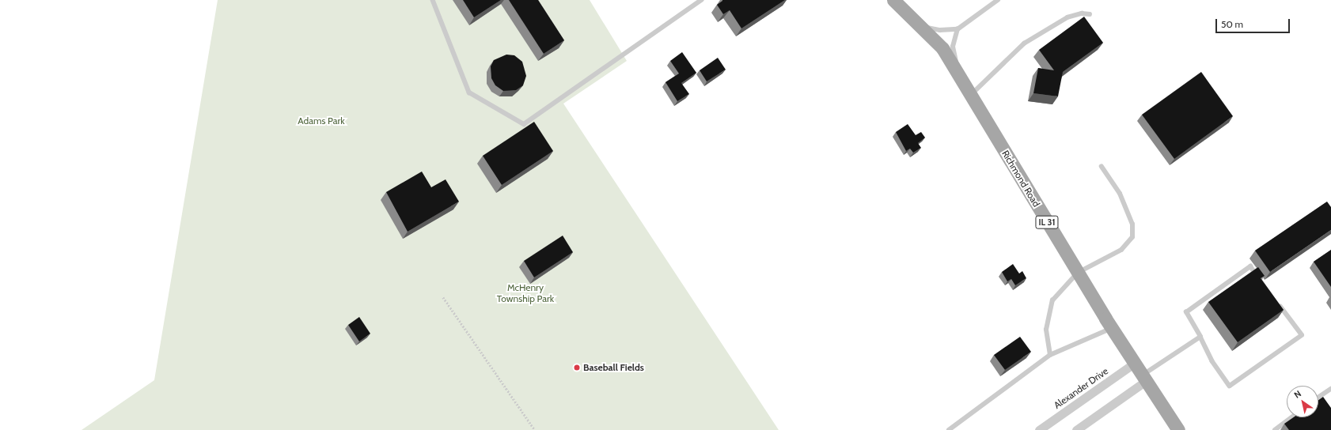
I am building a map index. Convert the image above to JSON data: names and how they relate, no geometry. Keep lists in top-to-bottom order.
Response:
{
  "streets": {
    "main road": ["Richmond Road", "IL 31"],
    "street": ["Alexander Drive"]
  },
  "crossings": [
    ["Richmond Road", "Alexander Drive"]
  ],
  "parks": ["Adams Park", "McHenry Township Park"],
  "places": ["Baseball Fields"],
  "scale_bar": "50 m",
  "north": "top left"
}
